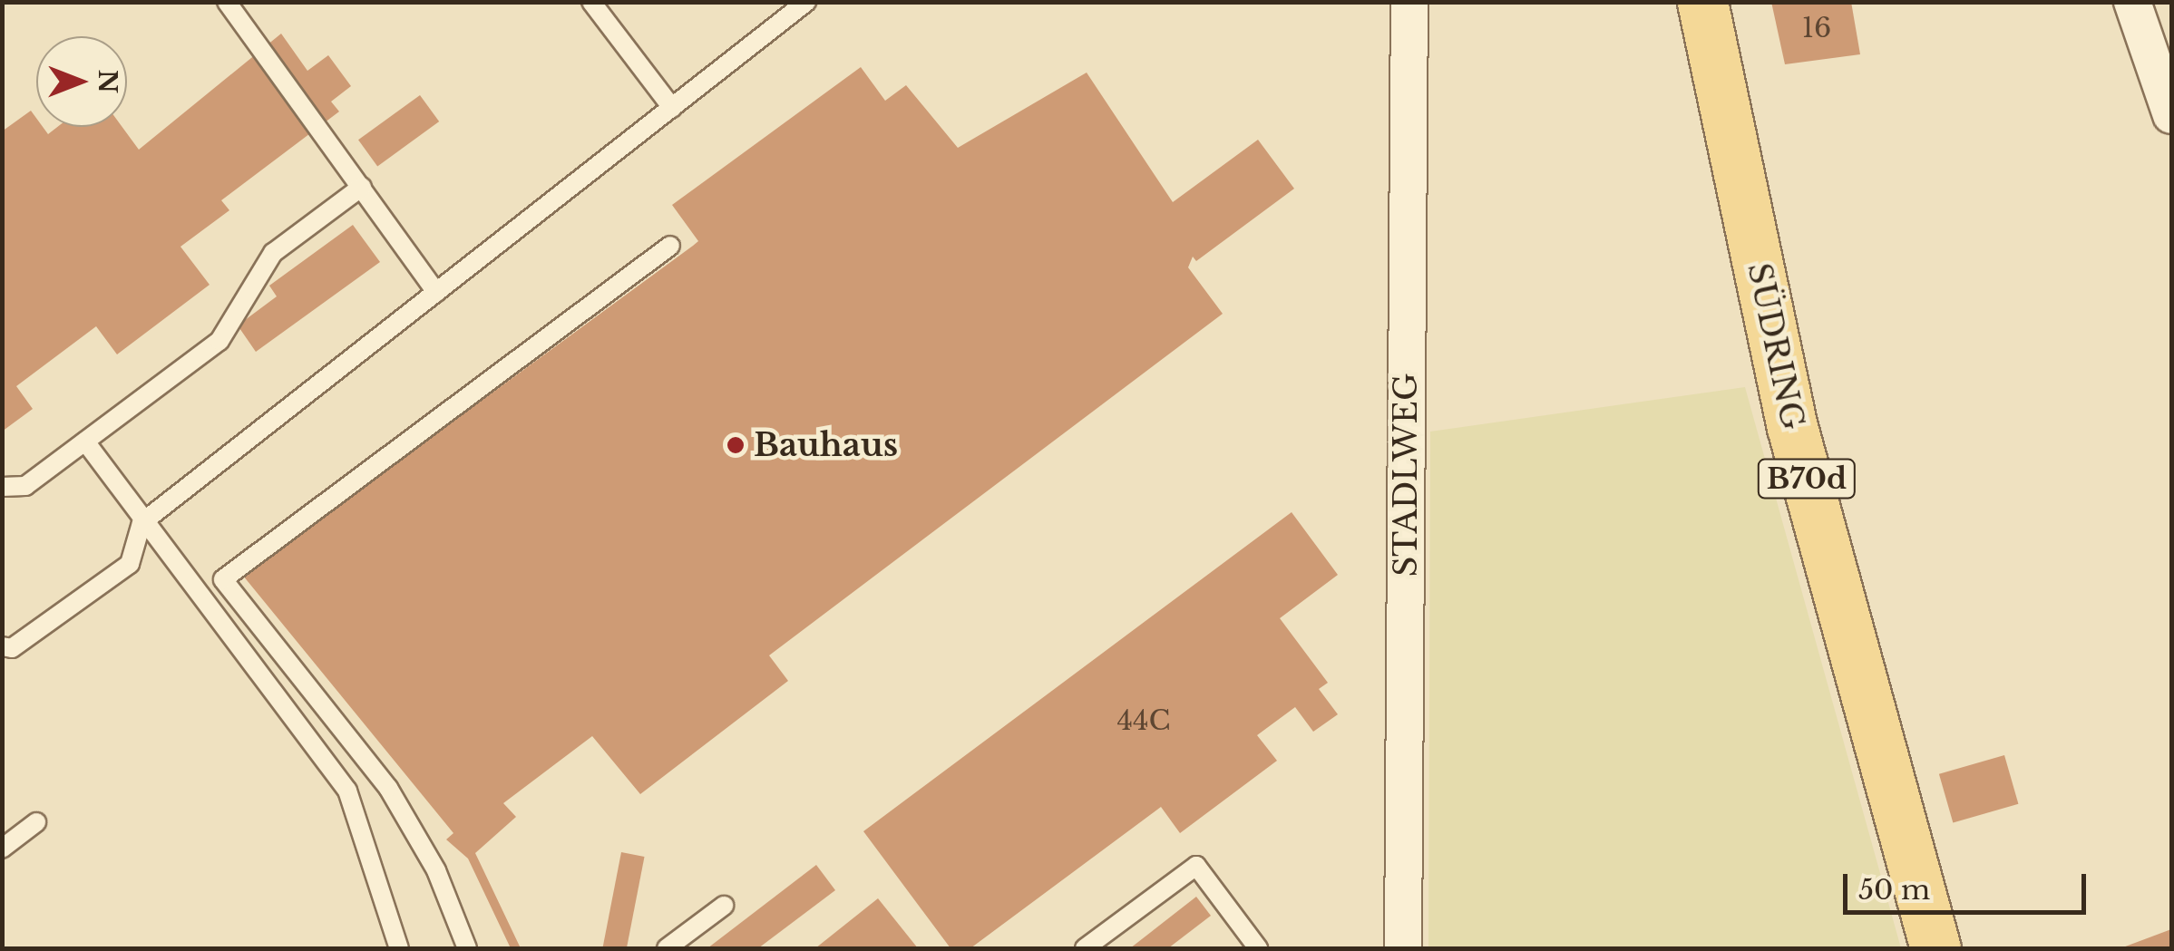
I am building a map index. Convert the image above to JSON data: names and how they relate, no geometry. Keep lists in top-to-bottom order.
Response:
{
  "streets": {
    "main road": ["SÜDRING", "B70d"],
    "street": ["STADLWEG"]
  },
  "places": ["Bauhaus"],
  "house_numbers": ["16", "44C"],
  "scale_bar": "50 m",
  "north": "right"
}
